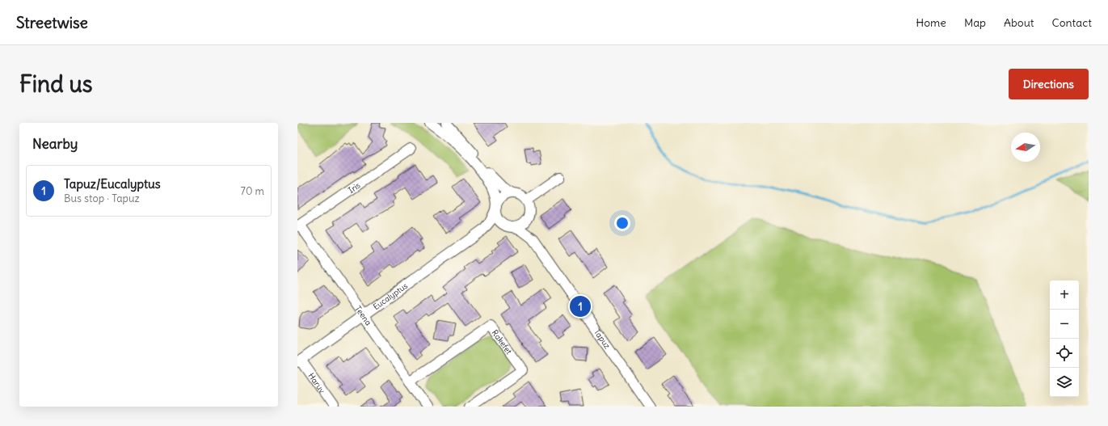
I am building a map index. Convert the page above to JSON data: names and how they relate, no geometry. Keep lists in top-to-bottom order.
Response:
{
  "streets": {
    "street": [
      "Iris",
      "Eucalyptus",
      "Teena",
      "Tapuz",
      "Rakefet",
      "Haruv"
    ]
  },
  "crossings": [
    ["Iris", "Teena"],
    ["Eucalyptus", "Teena"],
    ["Eucalyptus", "Tapuz"],
    ["Eucalyptus", "Haruv"],
    ["Teena", "Rakefet"]
  ],
  "north": "left",
  "page": {
    "header": "Streetwise",
    "nav": [
      "Home",
      "Map",
      "About",
      "Contact"
    ],
    "buttons": "Directions",
    "title": "Find us",
    "heading": "Nearby",
    "list": [
      {
        "mark": "1",
        "name": "Tapuz/Eucalyptus",
        "note": "Bus stop · Tapuz",
        "value": "70 m"
      }
    ],
    "map_buttons": ["+", "−"],
    "pins": "1"
  }
}
